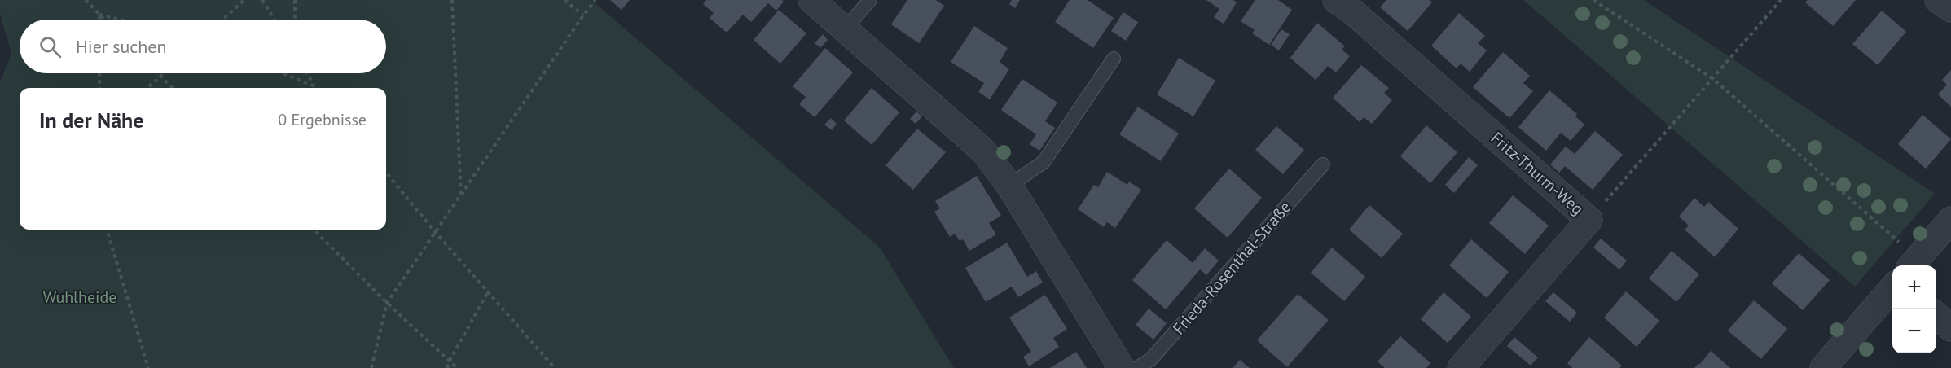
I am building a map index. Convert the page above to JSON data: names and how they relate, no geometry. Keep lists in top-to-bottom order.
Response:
{
  "streets": {
    "street": ["Fritz-Thurm-Weg"],
    "lane": ["Frieda-Rosenthal-Straße"]
  },
  "parks": ["Wuhlheide"],
  "page": {
    "search": "Hier suchen",
    "heading": ["In der Nähe", "0 Ergebnisse"],
    "map_buttons": ["+", "−"]
  }
}
